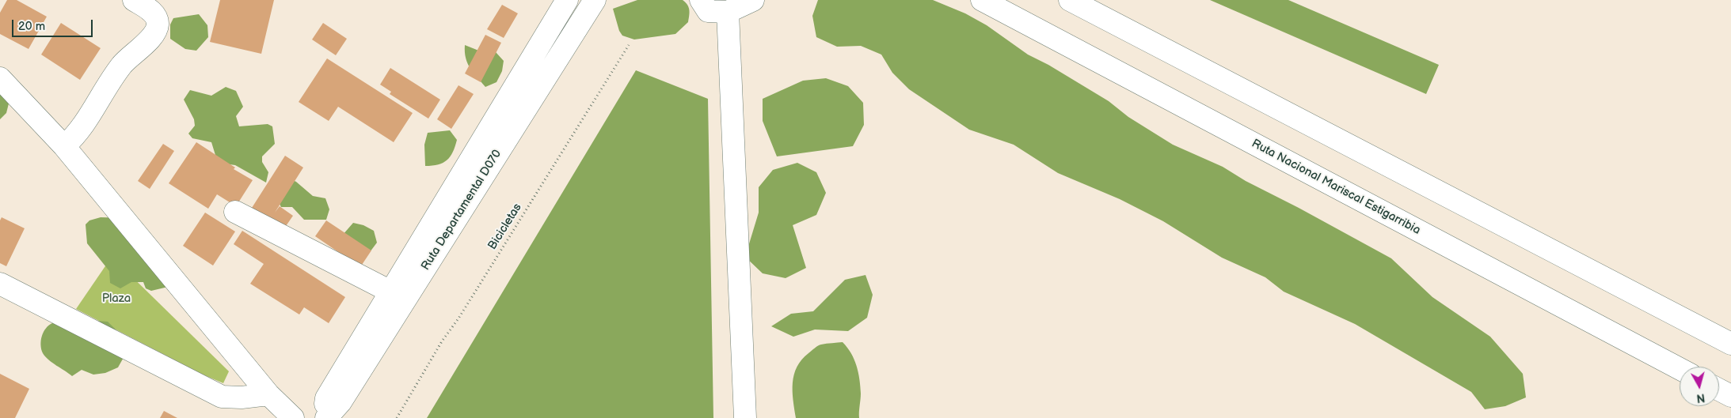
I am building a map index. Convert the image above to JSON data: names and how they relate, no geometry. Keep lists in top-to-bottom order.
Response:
{
  "streets": {
    "main road": ["Ruta Nacional Mariscal Estigarribia", "Ruta Departamental D070"],
    "path": ["Bicicletas"]
  },
  "parks": ["Plaza"],
  "scale_bar": "20 m",
  "north": "bottom"
}
